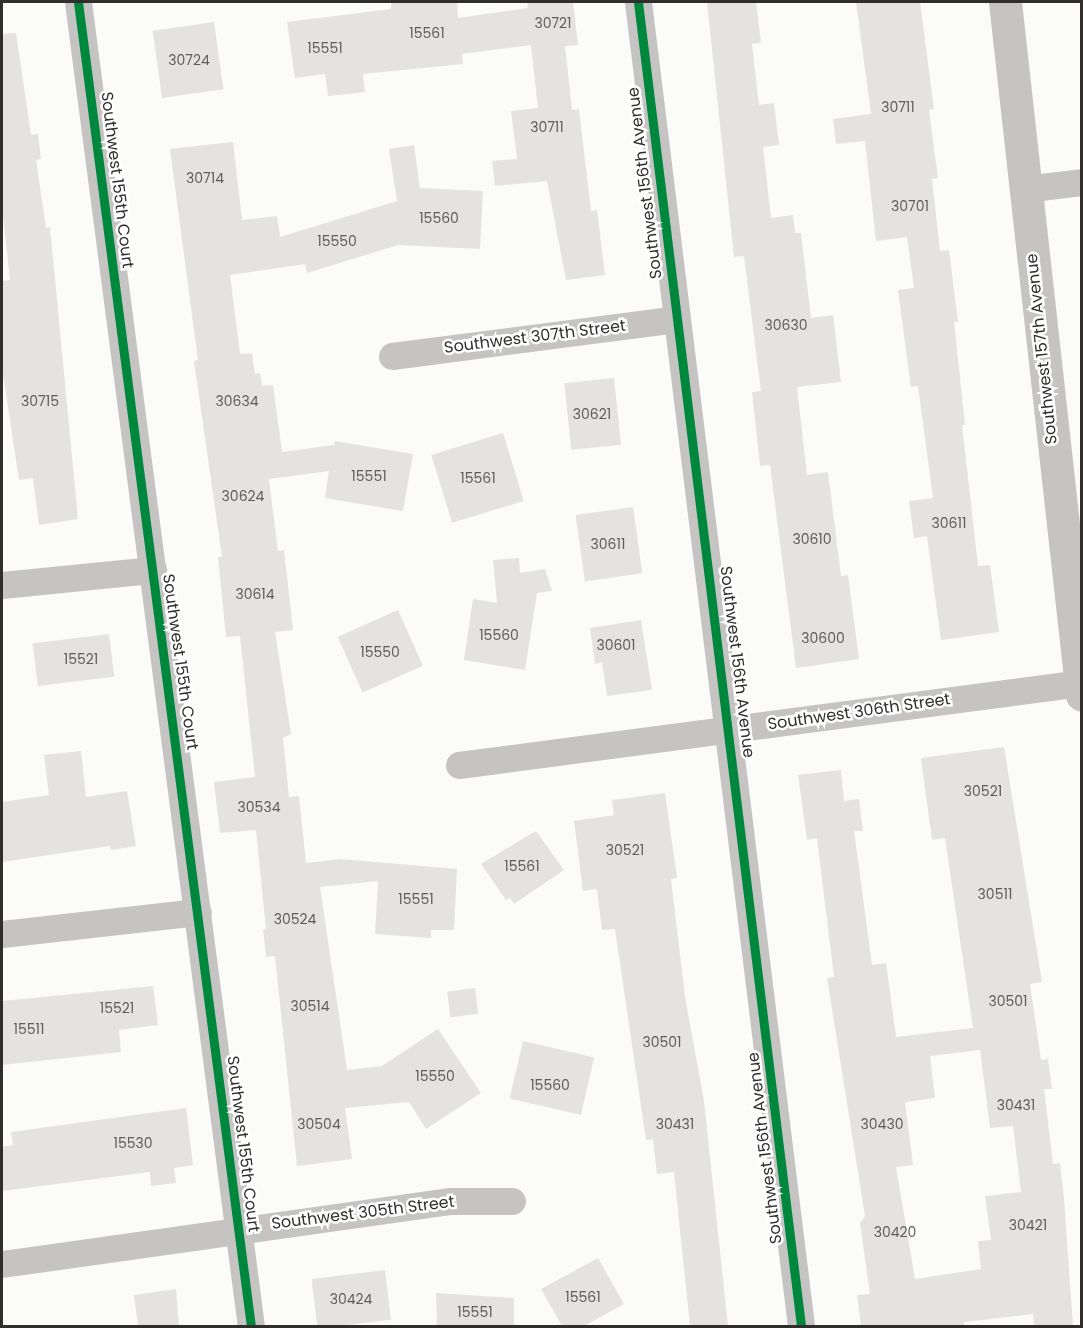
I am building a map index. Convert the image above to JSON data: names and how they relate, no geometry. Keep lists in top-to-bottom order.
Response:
{
  "streets": {
    "street": [
      "Southwest 155th Court",
      "Southwest 156th Avenue",
      "Southwest 307th Street",
      "Southwest 157th Avenue",
      "Southwest 306th Street",
      "Southwest 305th Street"
    ]
  },
  "crossings": [
    ["Southwest 155th Court", "Southwest 305th Street"],
    ["Southwest 156th Avenue", "Southwest 307th Street"],
    ["Southwest 156th Avenue", "Southwest 306th Street"],
    ["Southwest 157th Avenue", "Southwest 306th Street"]
  ],
  "house_numbers": [
    "30721",
    "15561",
    "15551",
    "30724",
    "30711",
    "30711",
    "30714",
    "30701",
    "15560",
    "15550",
    "30630",
    "30715",
    "30634",
    "30621",
    "15551",
    "15561",
    "30624",
    "30611",
    "30610",
    "30611",
    "30614",
    "15560",
    "30600",
    "30601",
    "15550",
    "15521",
    "30521",
    "30534",
    "30521",
    "15561",
    "30511",
    "15551",
    "30524",
    "30501",
    "30514",
    "15521",
    "15511",
    "30501",
    "15550",
    "15560",
    "30431",
    "30504",
    "30431",
    "30430",
    "15530",
    "30421",
    "30420",
    "15561",
    "30424",
    "15551"
  ]
}
